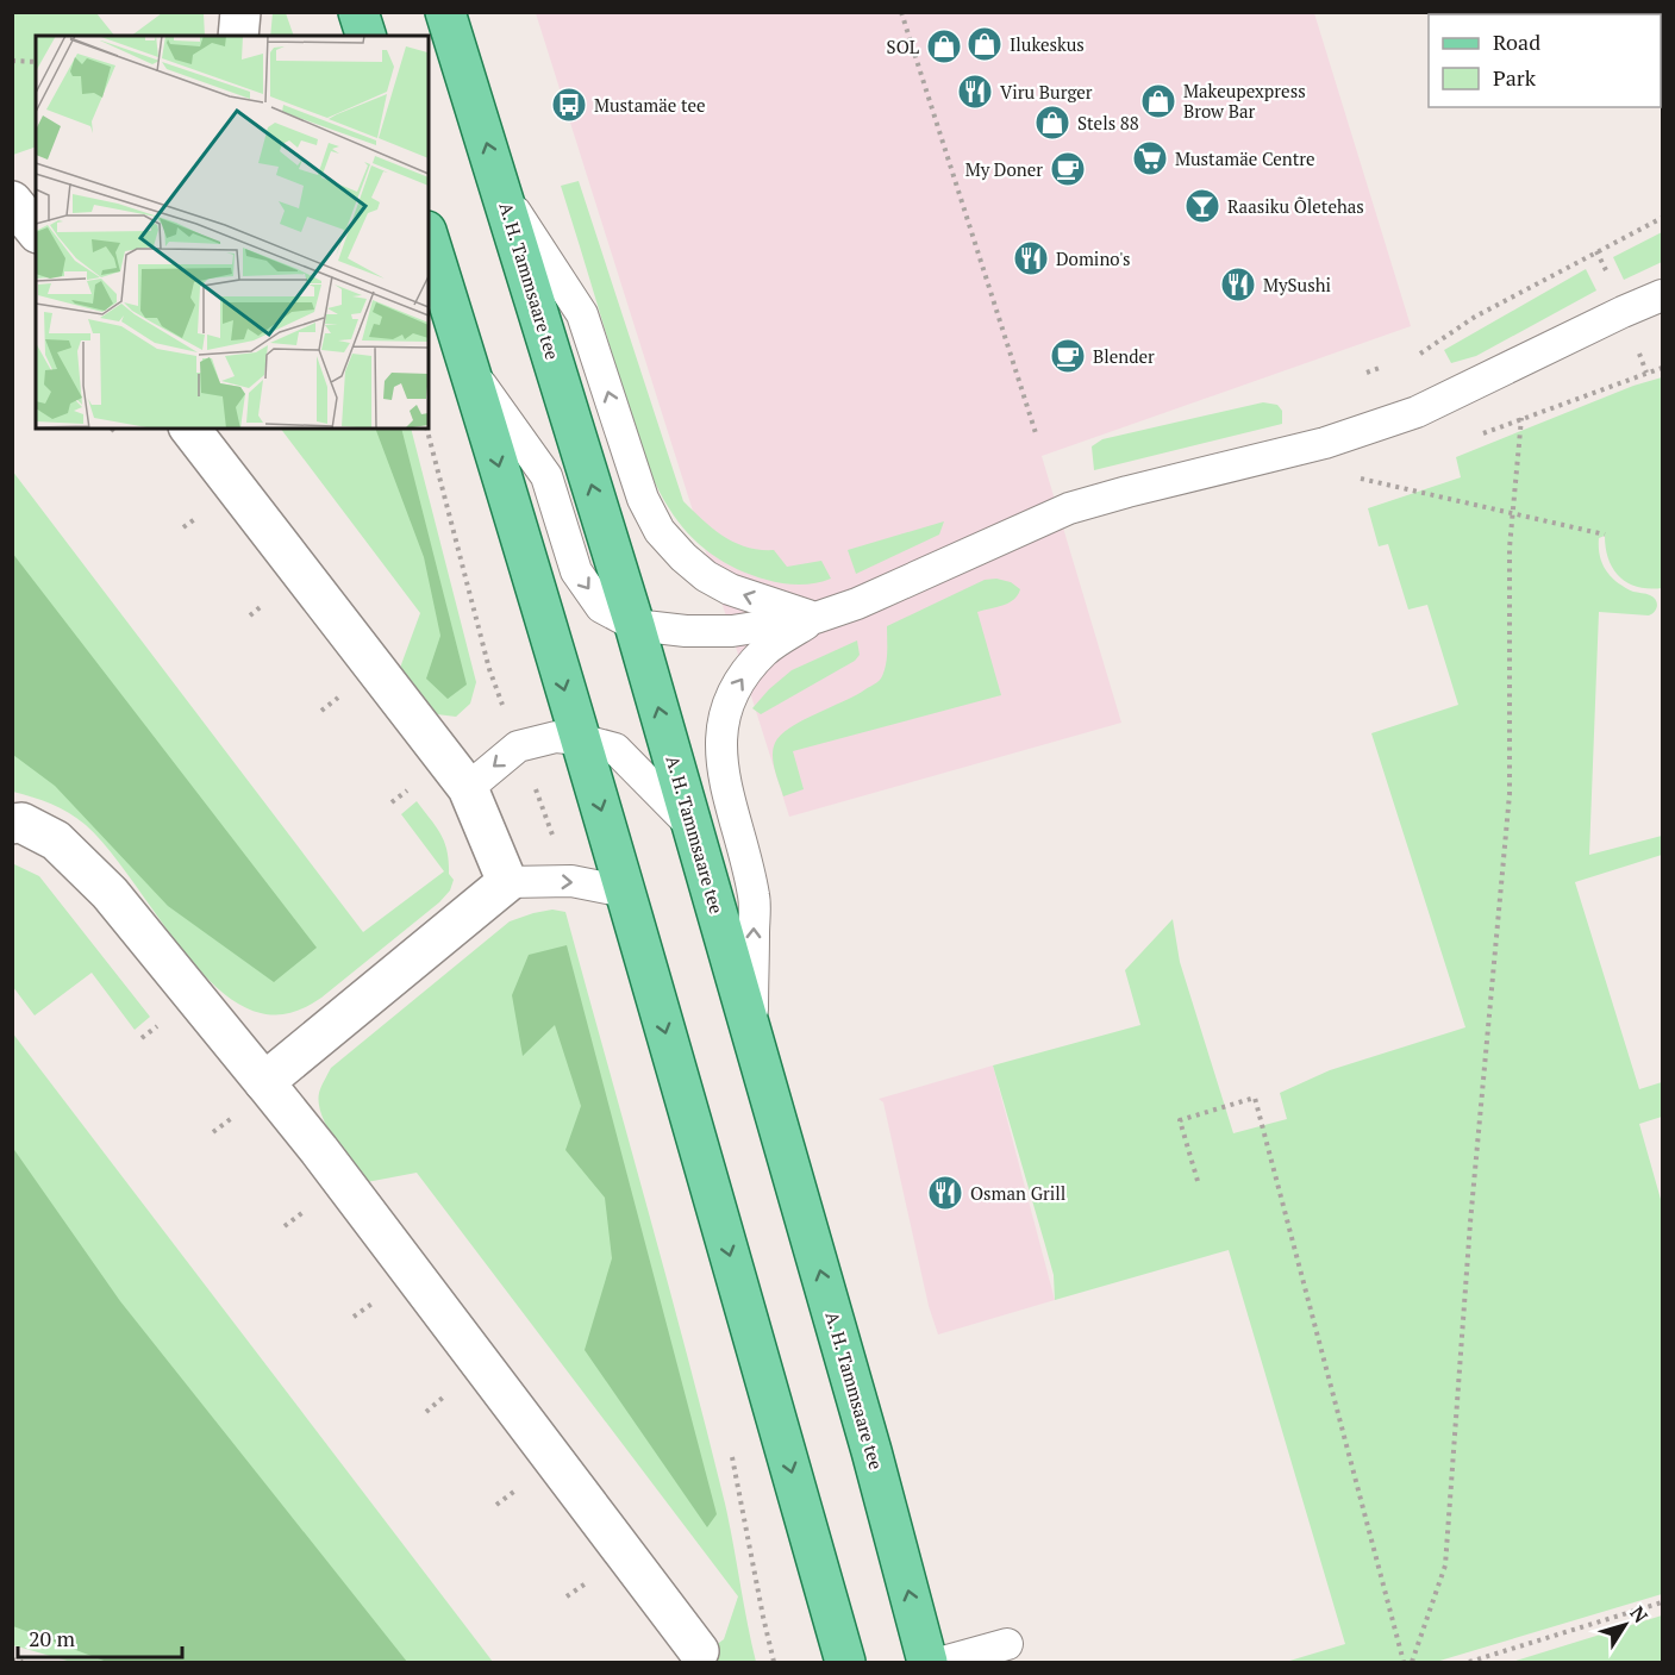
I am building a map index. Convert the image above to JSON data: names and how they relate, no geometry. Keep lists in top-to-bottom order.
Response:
{
  "streets": {
    "main road": ["A. H. Tammsaare tee"]
  },
  "places": {
    "shop": [
      "Ilukeskus",
      "SOL",
      "Makeupexpress Brow Bar",
      "Stels 88"
    ],
    "restaurant": [
      "Viru Burger",
      "Domino's",
      "MySushi",
      "Osman Grill"
    ],
    "bus stop": ["Mustamäe tee"],
    "supermarket": ["Mustamäe Centre"],
    "cafe": ["My Doner", "Blender"],
    "bar": ["Raasiku Õletehas"]
  },
  "legend": ["Road", "Park"],
  "scale_bar": "20 m",
  "north": "top right"
}
